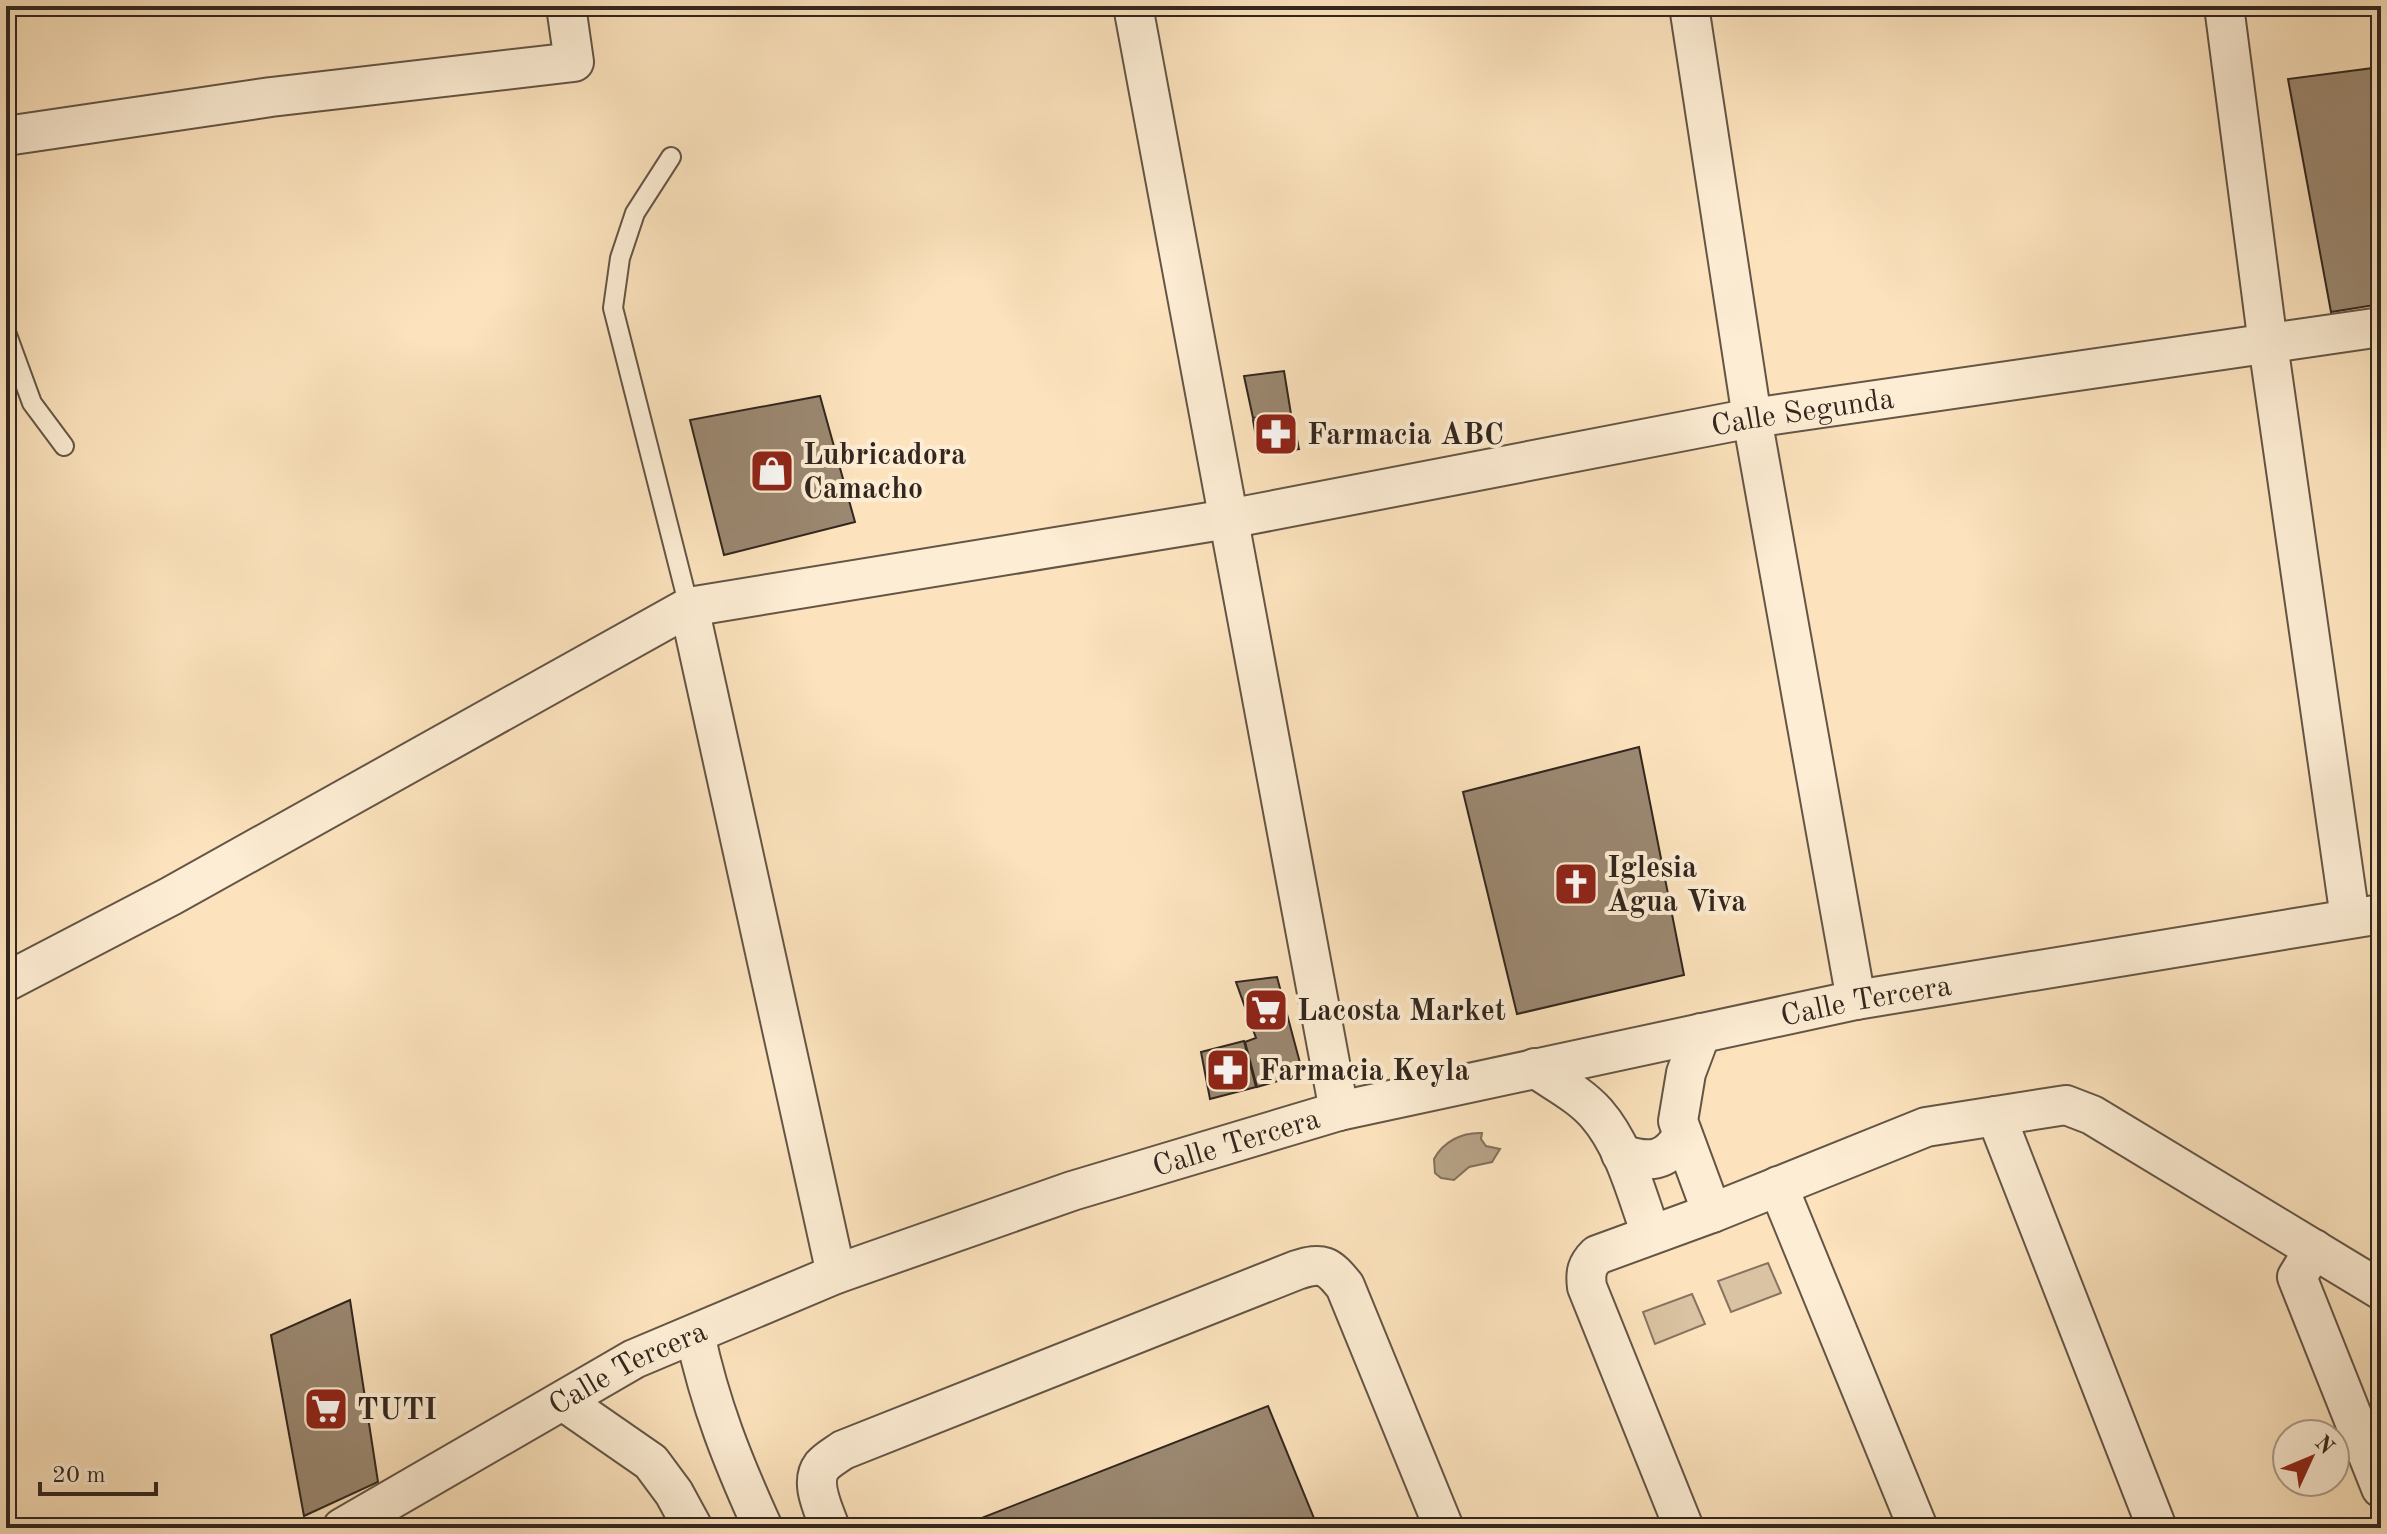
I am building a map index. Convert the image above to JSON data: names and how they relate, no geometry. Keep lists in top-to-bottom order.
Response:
{
  "streets": {
    "street": ["Calle Segunda", "Calle Tercera"]
  },
  "places": {
    "pharmacy": ["Farmacia ABC", "Farmacia Keyla"],
    "shop": ["Lubricadora Camacho"],
    "church": ["Iglesia Agua Viva"],
    "supermarket": ["Lacosta Market", "TUTI"]
  },
  "scale_bar": "20 m",
  "north": "top right"
}
